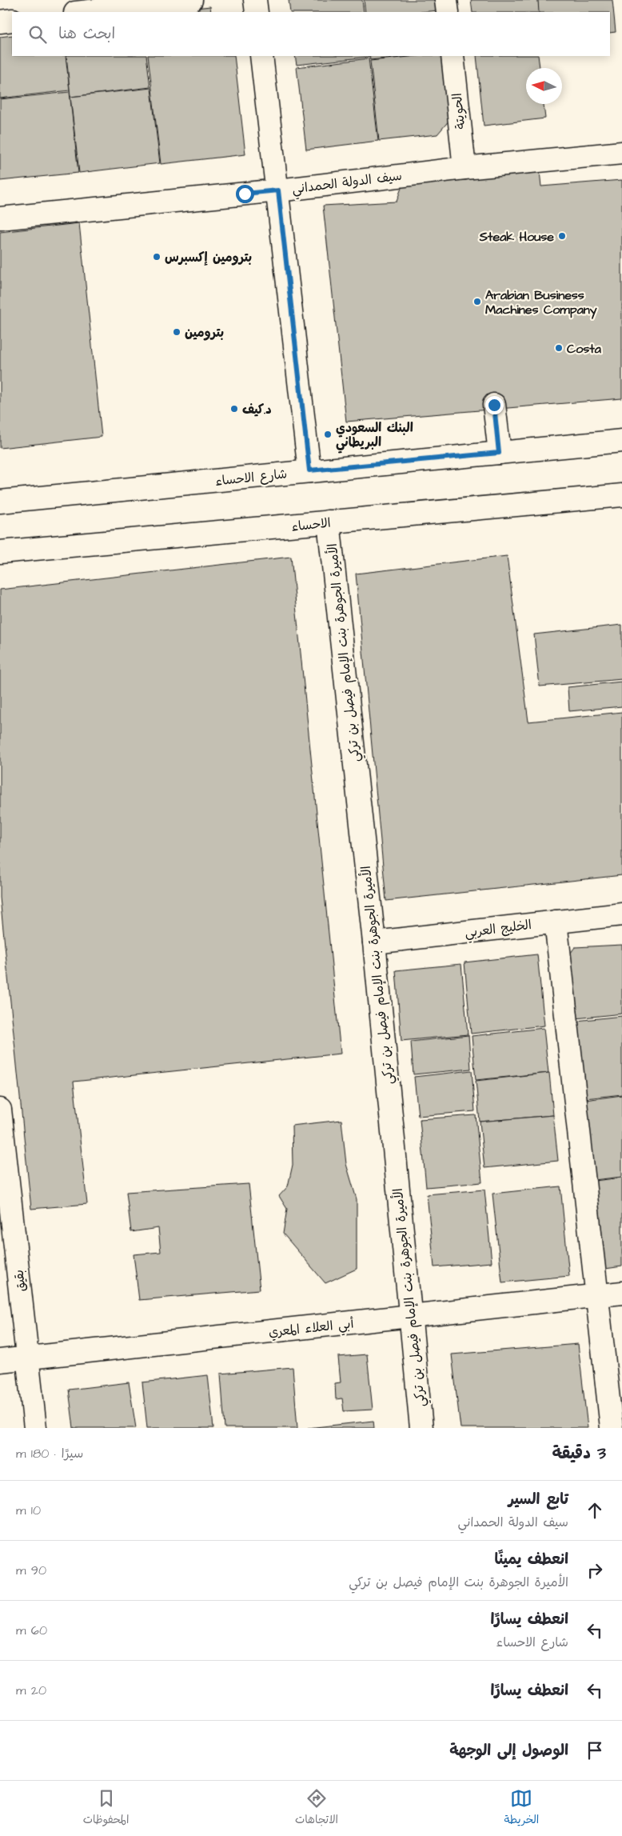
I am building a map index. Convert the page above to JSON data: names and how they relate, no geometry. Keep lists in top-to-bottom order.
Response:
{
  "streets": {
    "street": [
      "الحويتة",
      "سيف الدولة الحمداني",
      "شارع الاحساء",
      "الاحساء",
      "الأميرة الجوهرة بنت الإمام فيصل بن تركي",
      "الخليج العربي",
      "بقيق",
      "أبي العلاء المعري"
    ]
  },
  "crossings": [
    ["الحويتة", "سيف الدولة الحمداني"],
    ["الاحساء", "الأميرة الجوهرة بنت الإمام فيصل بن تركي"],
    ["الأميرة الجوهرة بنت الإمام فيصل بن تركي", "الخليج العربي"],
    ["الأميرة الجوهرة بنت الإمام فيصل بن تركي", "أبي العلاء المعري"],
    ["بقيق", "أبي العلاء المعري"]
  ],
  "places": [
    "Steak House",
    "بترومين إكسبرس",
    "Arabian Business Machines Company",
    "بترومين",
    "Costa",
    "د.كيف",
    "البنك السعودي البريطاني"
  ],
  "north": "left",
  "page": {
    "search": "ابحث هنا",
    "heading": ["3 دقيقة", "سيرًا · 180 m"],
    "list": [
      ["تابع السير", "سيف الدولة الحمداني", "10 m"],
      ["انعطف يمينًا", "الأميرة الجوهرة بنت الإمام فيصل بن تركي", "90 m"],
      ["انعطف يسارًا", "شارع الاحساء", "60 m"],
      ["انعطف يسارًا", "20 m"],
      "الوصول إلى الوجهة"
    ],
    "nav": ["الخريطة", "الاتجاهات", "المحفوظات"]
  }
}
